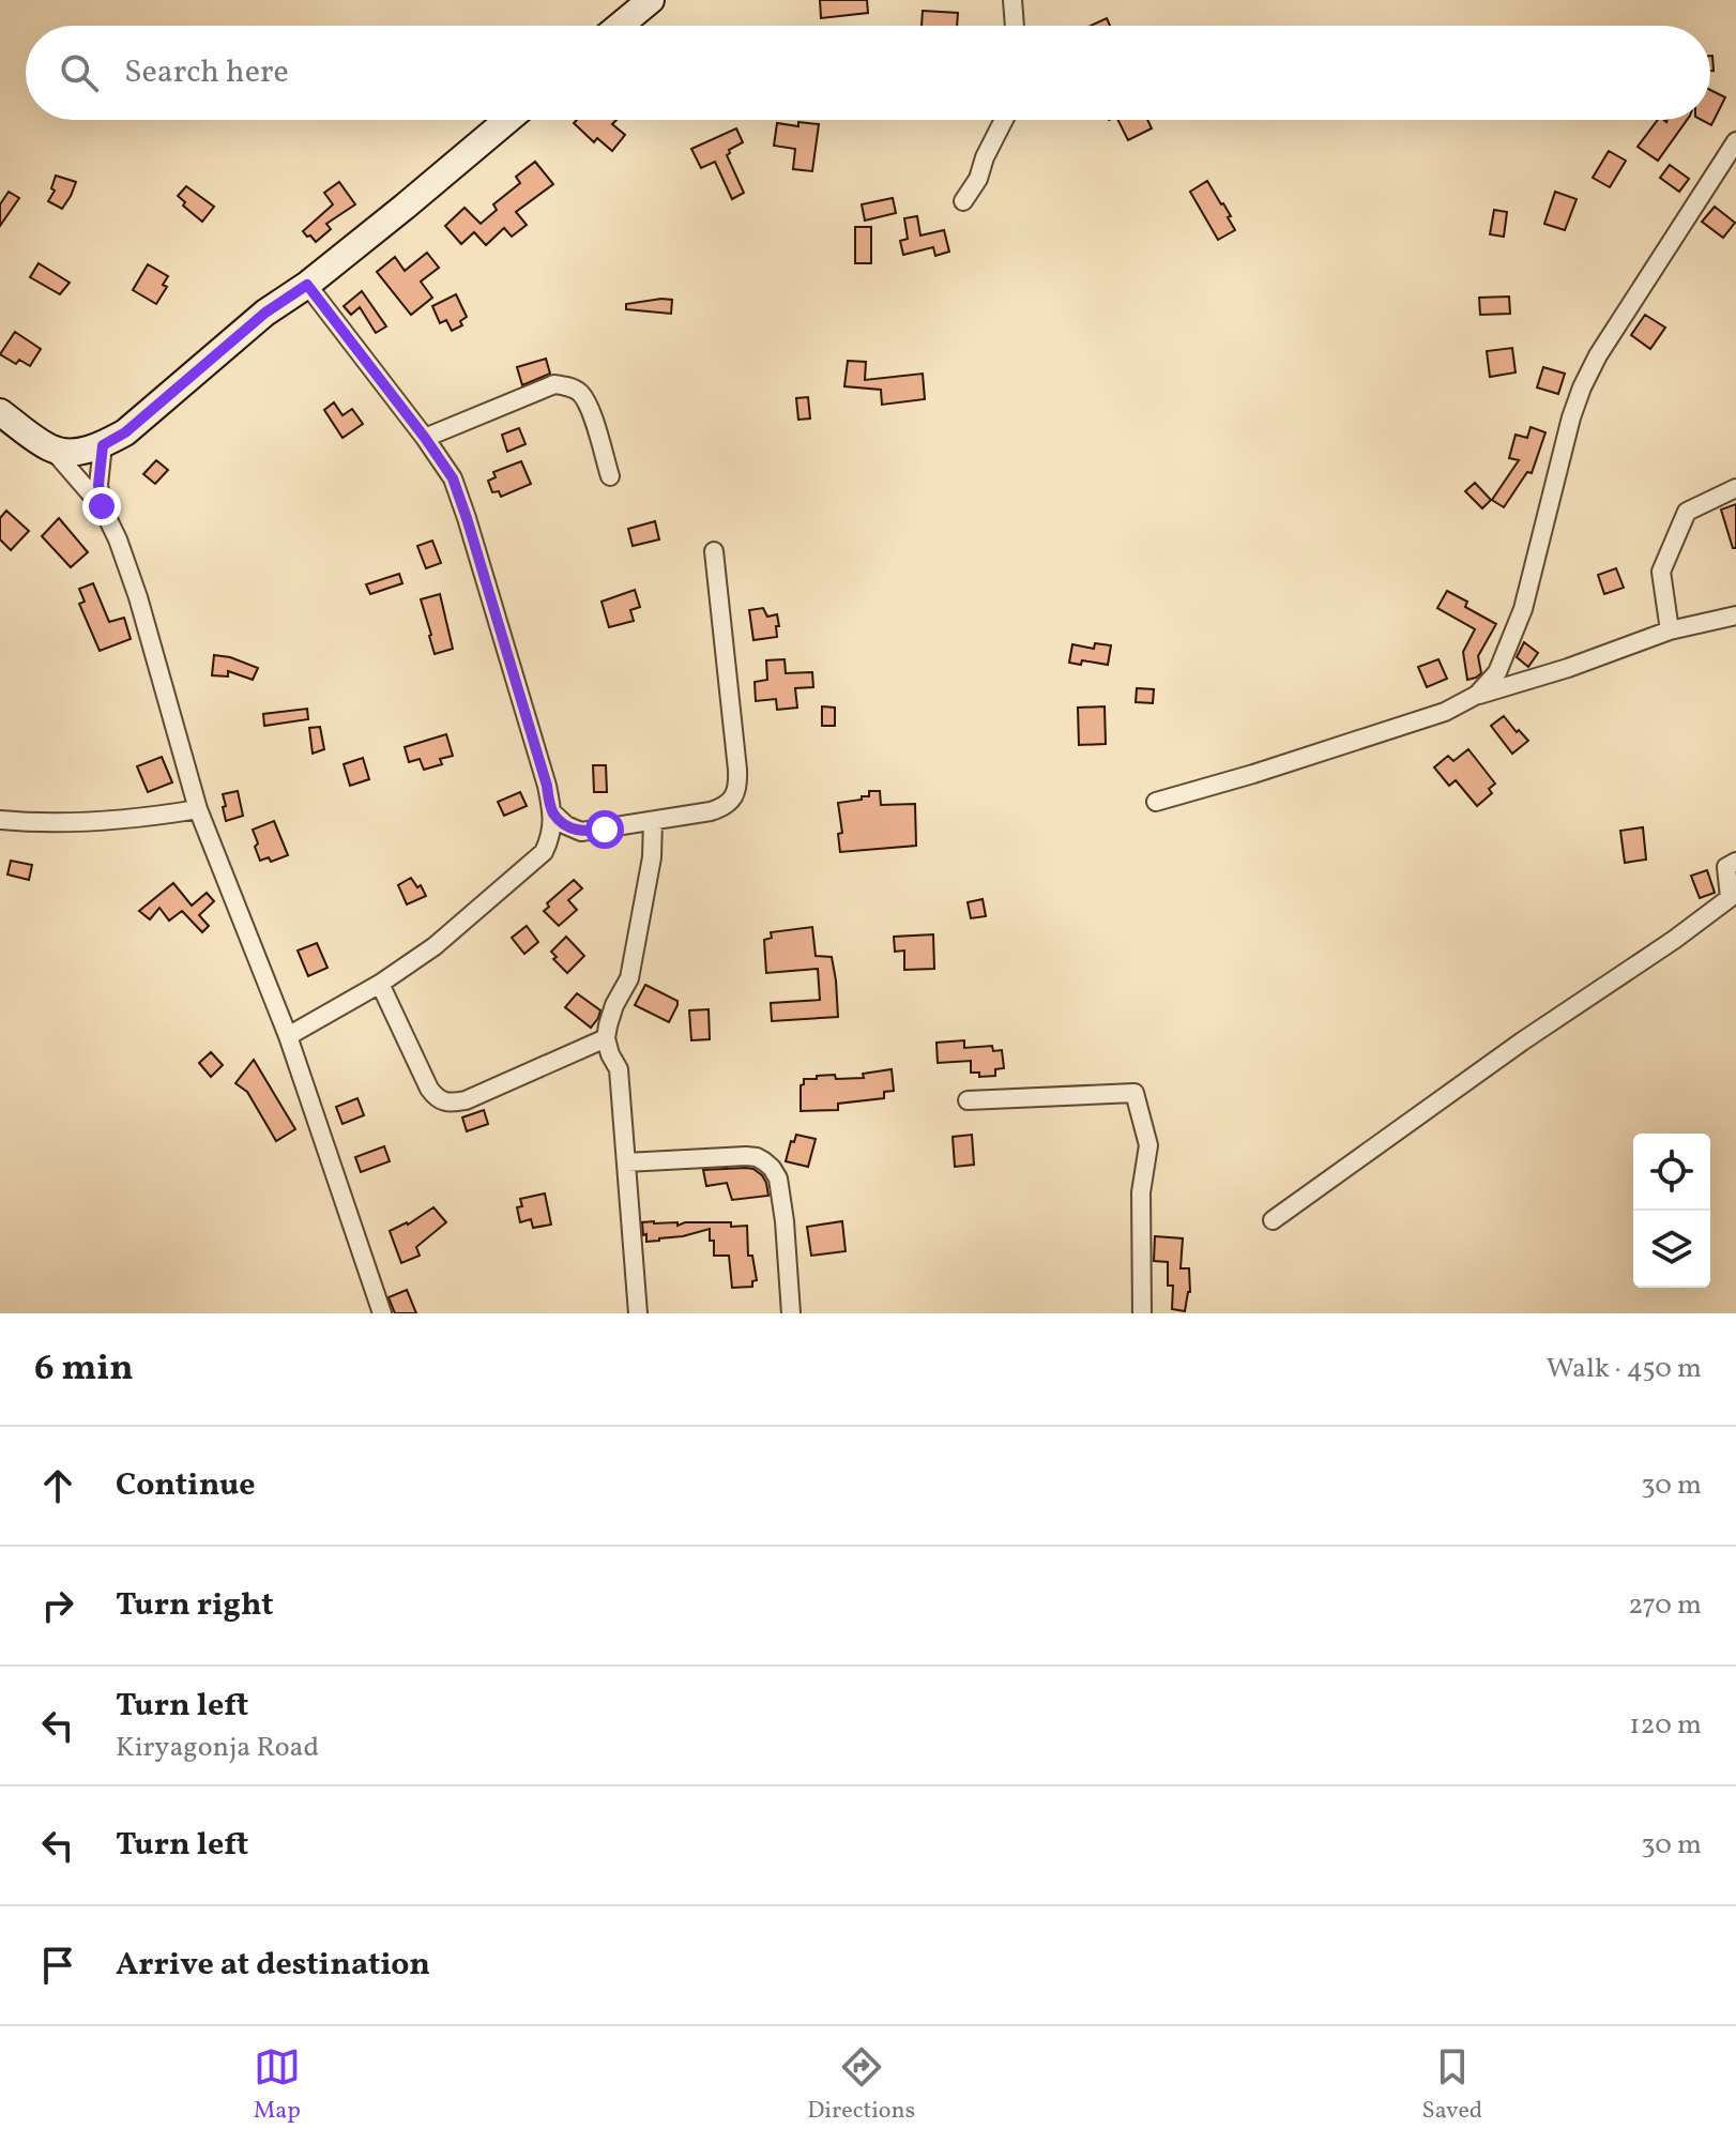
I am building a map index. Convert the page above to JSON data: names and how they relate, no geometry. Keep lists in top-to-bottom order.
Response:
{
  "page": {
    "search": "Search here",
    "heading": ["6 min", "Walk · 450 m"],
    "list": [
      ["Continue", "30 m"],
      ["Turn right", "270 m"],
      ["Turn left", "Kiryagonja Road", "120 m"],
      ["Turn left", "30 m"],
      "Arrive at destination"
    ],
    "nav": ["Map", "Directions", "Saved"]
  }
}
